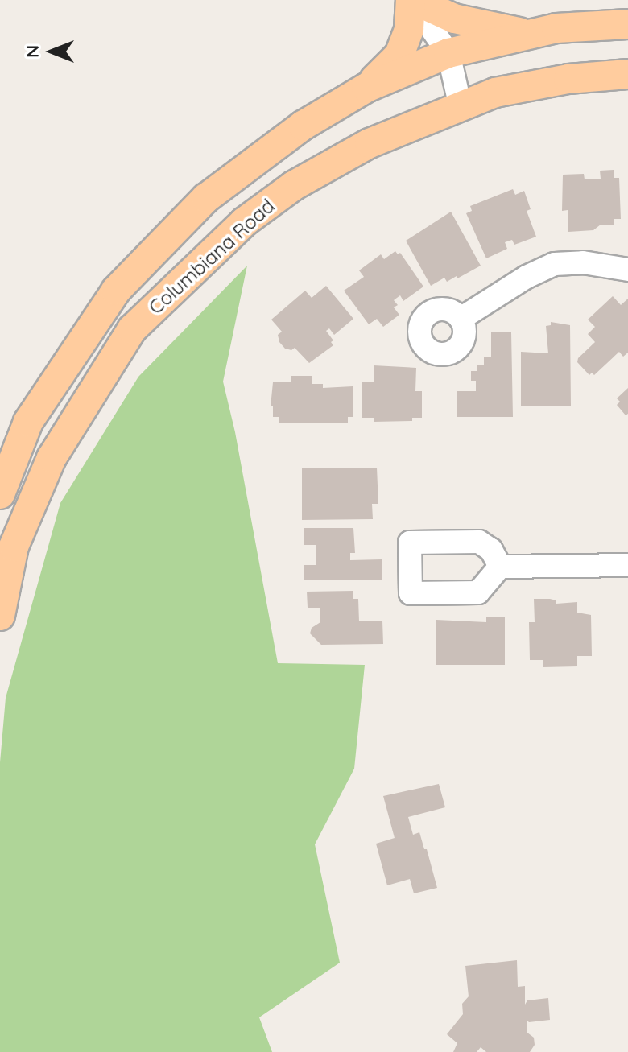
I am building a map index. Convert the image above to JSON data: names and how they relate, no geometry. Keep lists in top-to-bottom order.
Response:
{
  "streets": {
    "main road": ["Columbiana Road"]
  },
  "north": "left"
}
